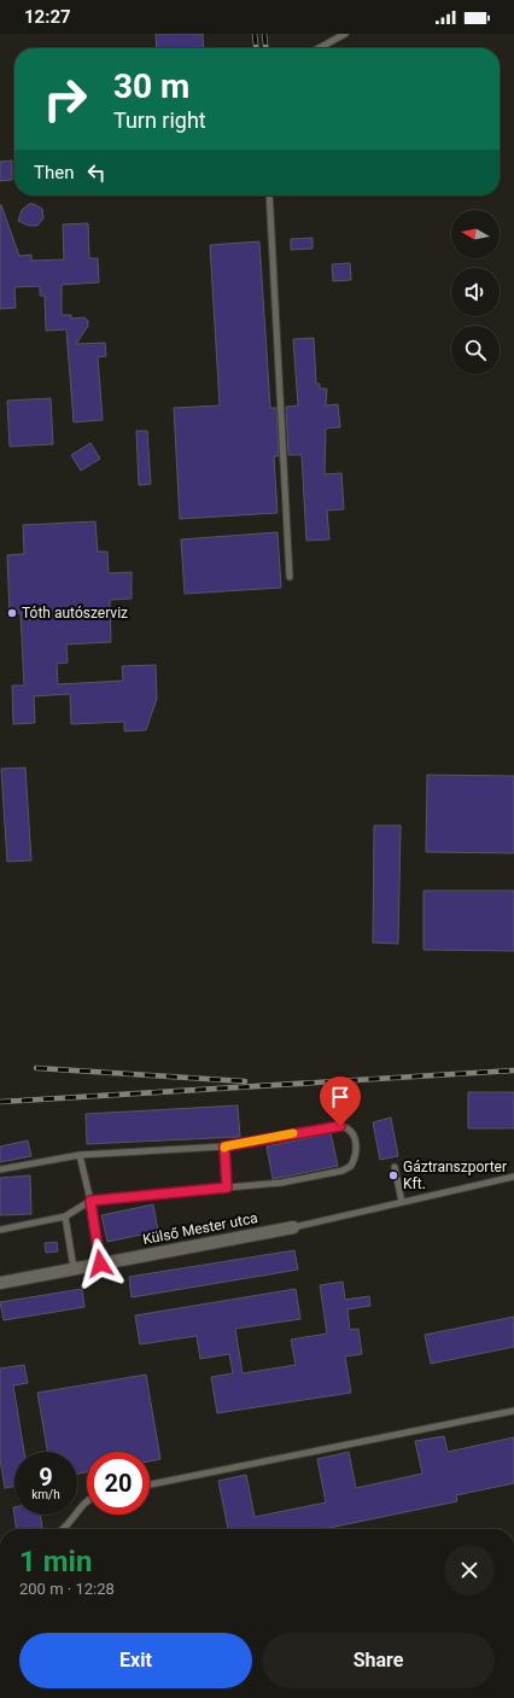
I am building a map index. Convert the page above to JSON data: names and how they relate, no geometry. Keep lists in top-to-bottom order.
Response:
{
  "streets": {
    "street": ["Külső Mester utca"]
  },
  "places": ["Tóth autószerviz", "Gáztranszporter Kft."],
  "north": "left",
  "page": {
    "status": "12:27",
    "turn": ["30 m", "Turn right"],
    "then": "Then",
    "speed": "9 km/h",
    "limit": "20",
    "heading": ["1 min", "200 m · 12:28"],
    "buttons": ["Exit", "Share"]
  }
}
